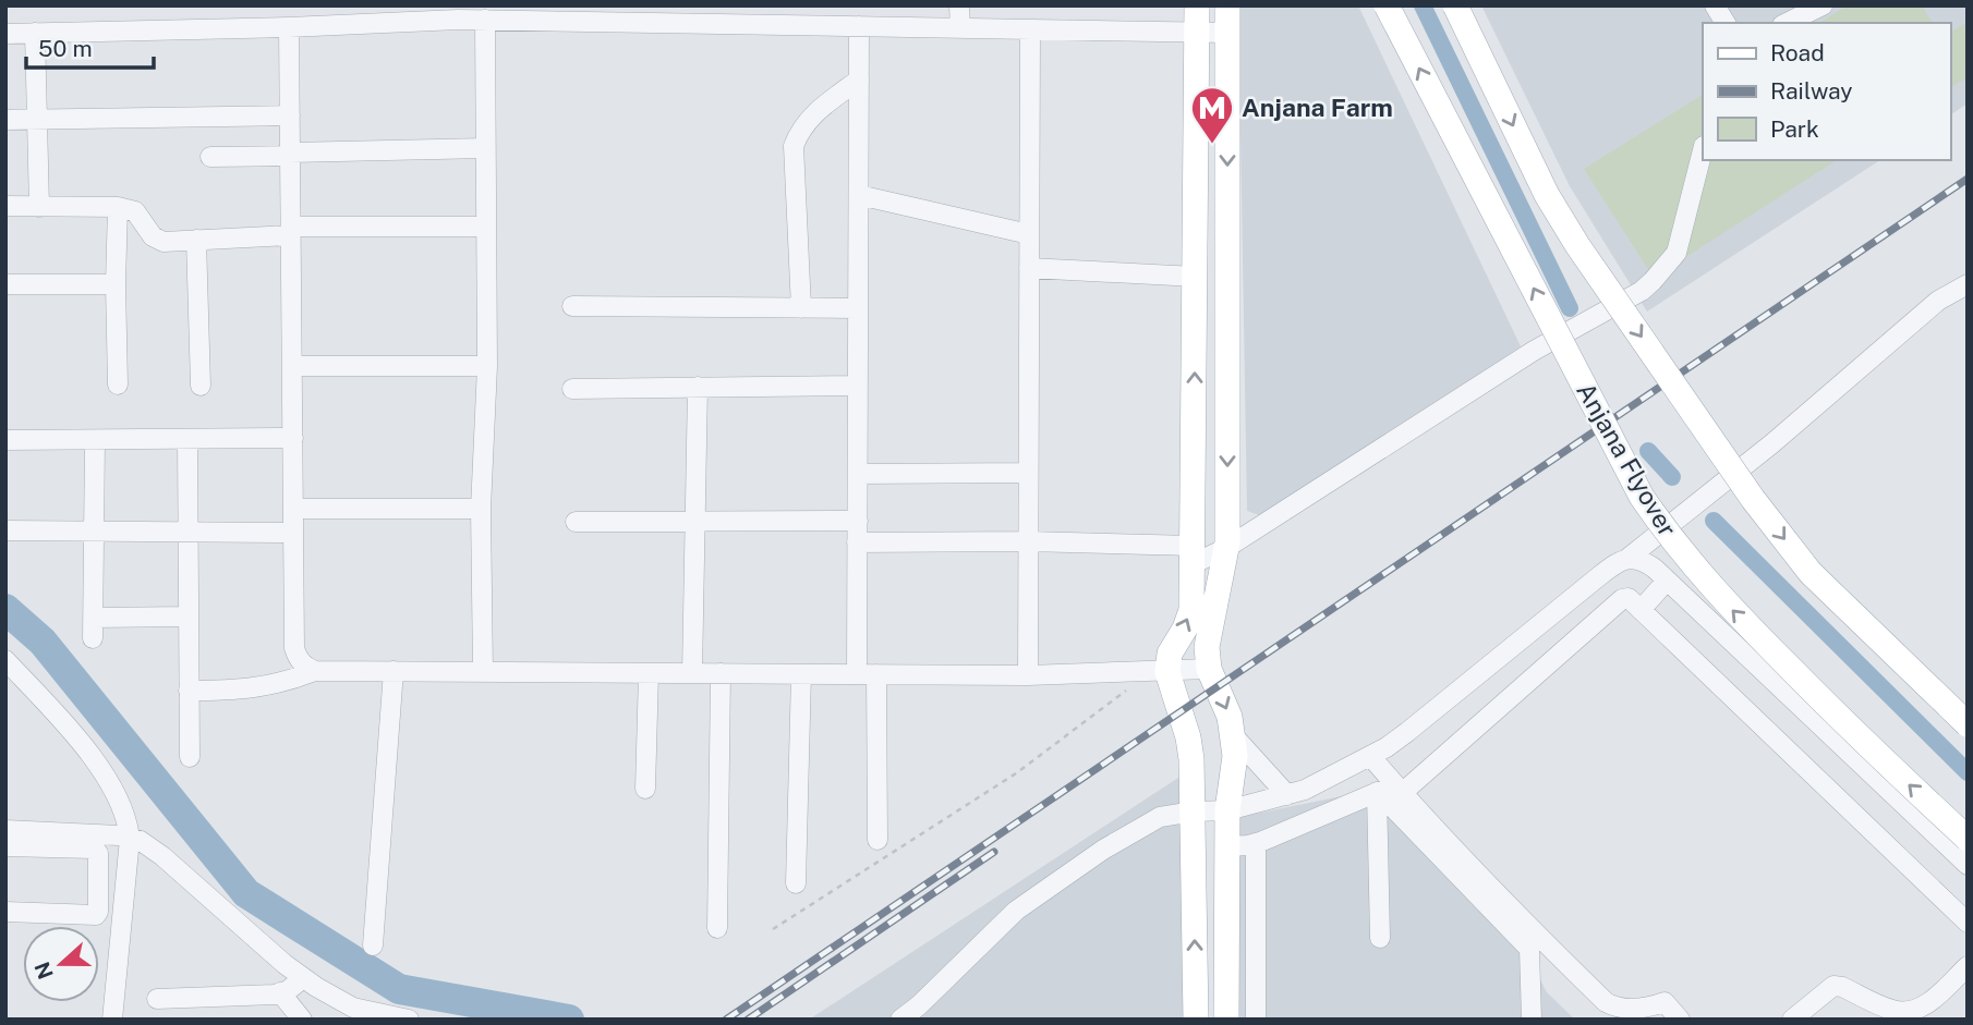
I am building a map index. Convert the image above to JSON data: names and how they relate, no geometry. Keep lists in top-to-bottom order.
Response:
{
  "streets": {
    "main road": ["Anjana Flyover"]
  },
  "places": {
    "metro station": ["Anjana Farm"]
  },
  "legend": ["Road", "Railway", "Park"],
  "scale_bar": "50 m",
  "north": "left"
}
